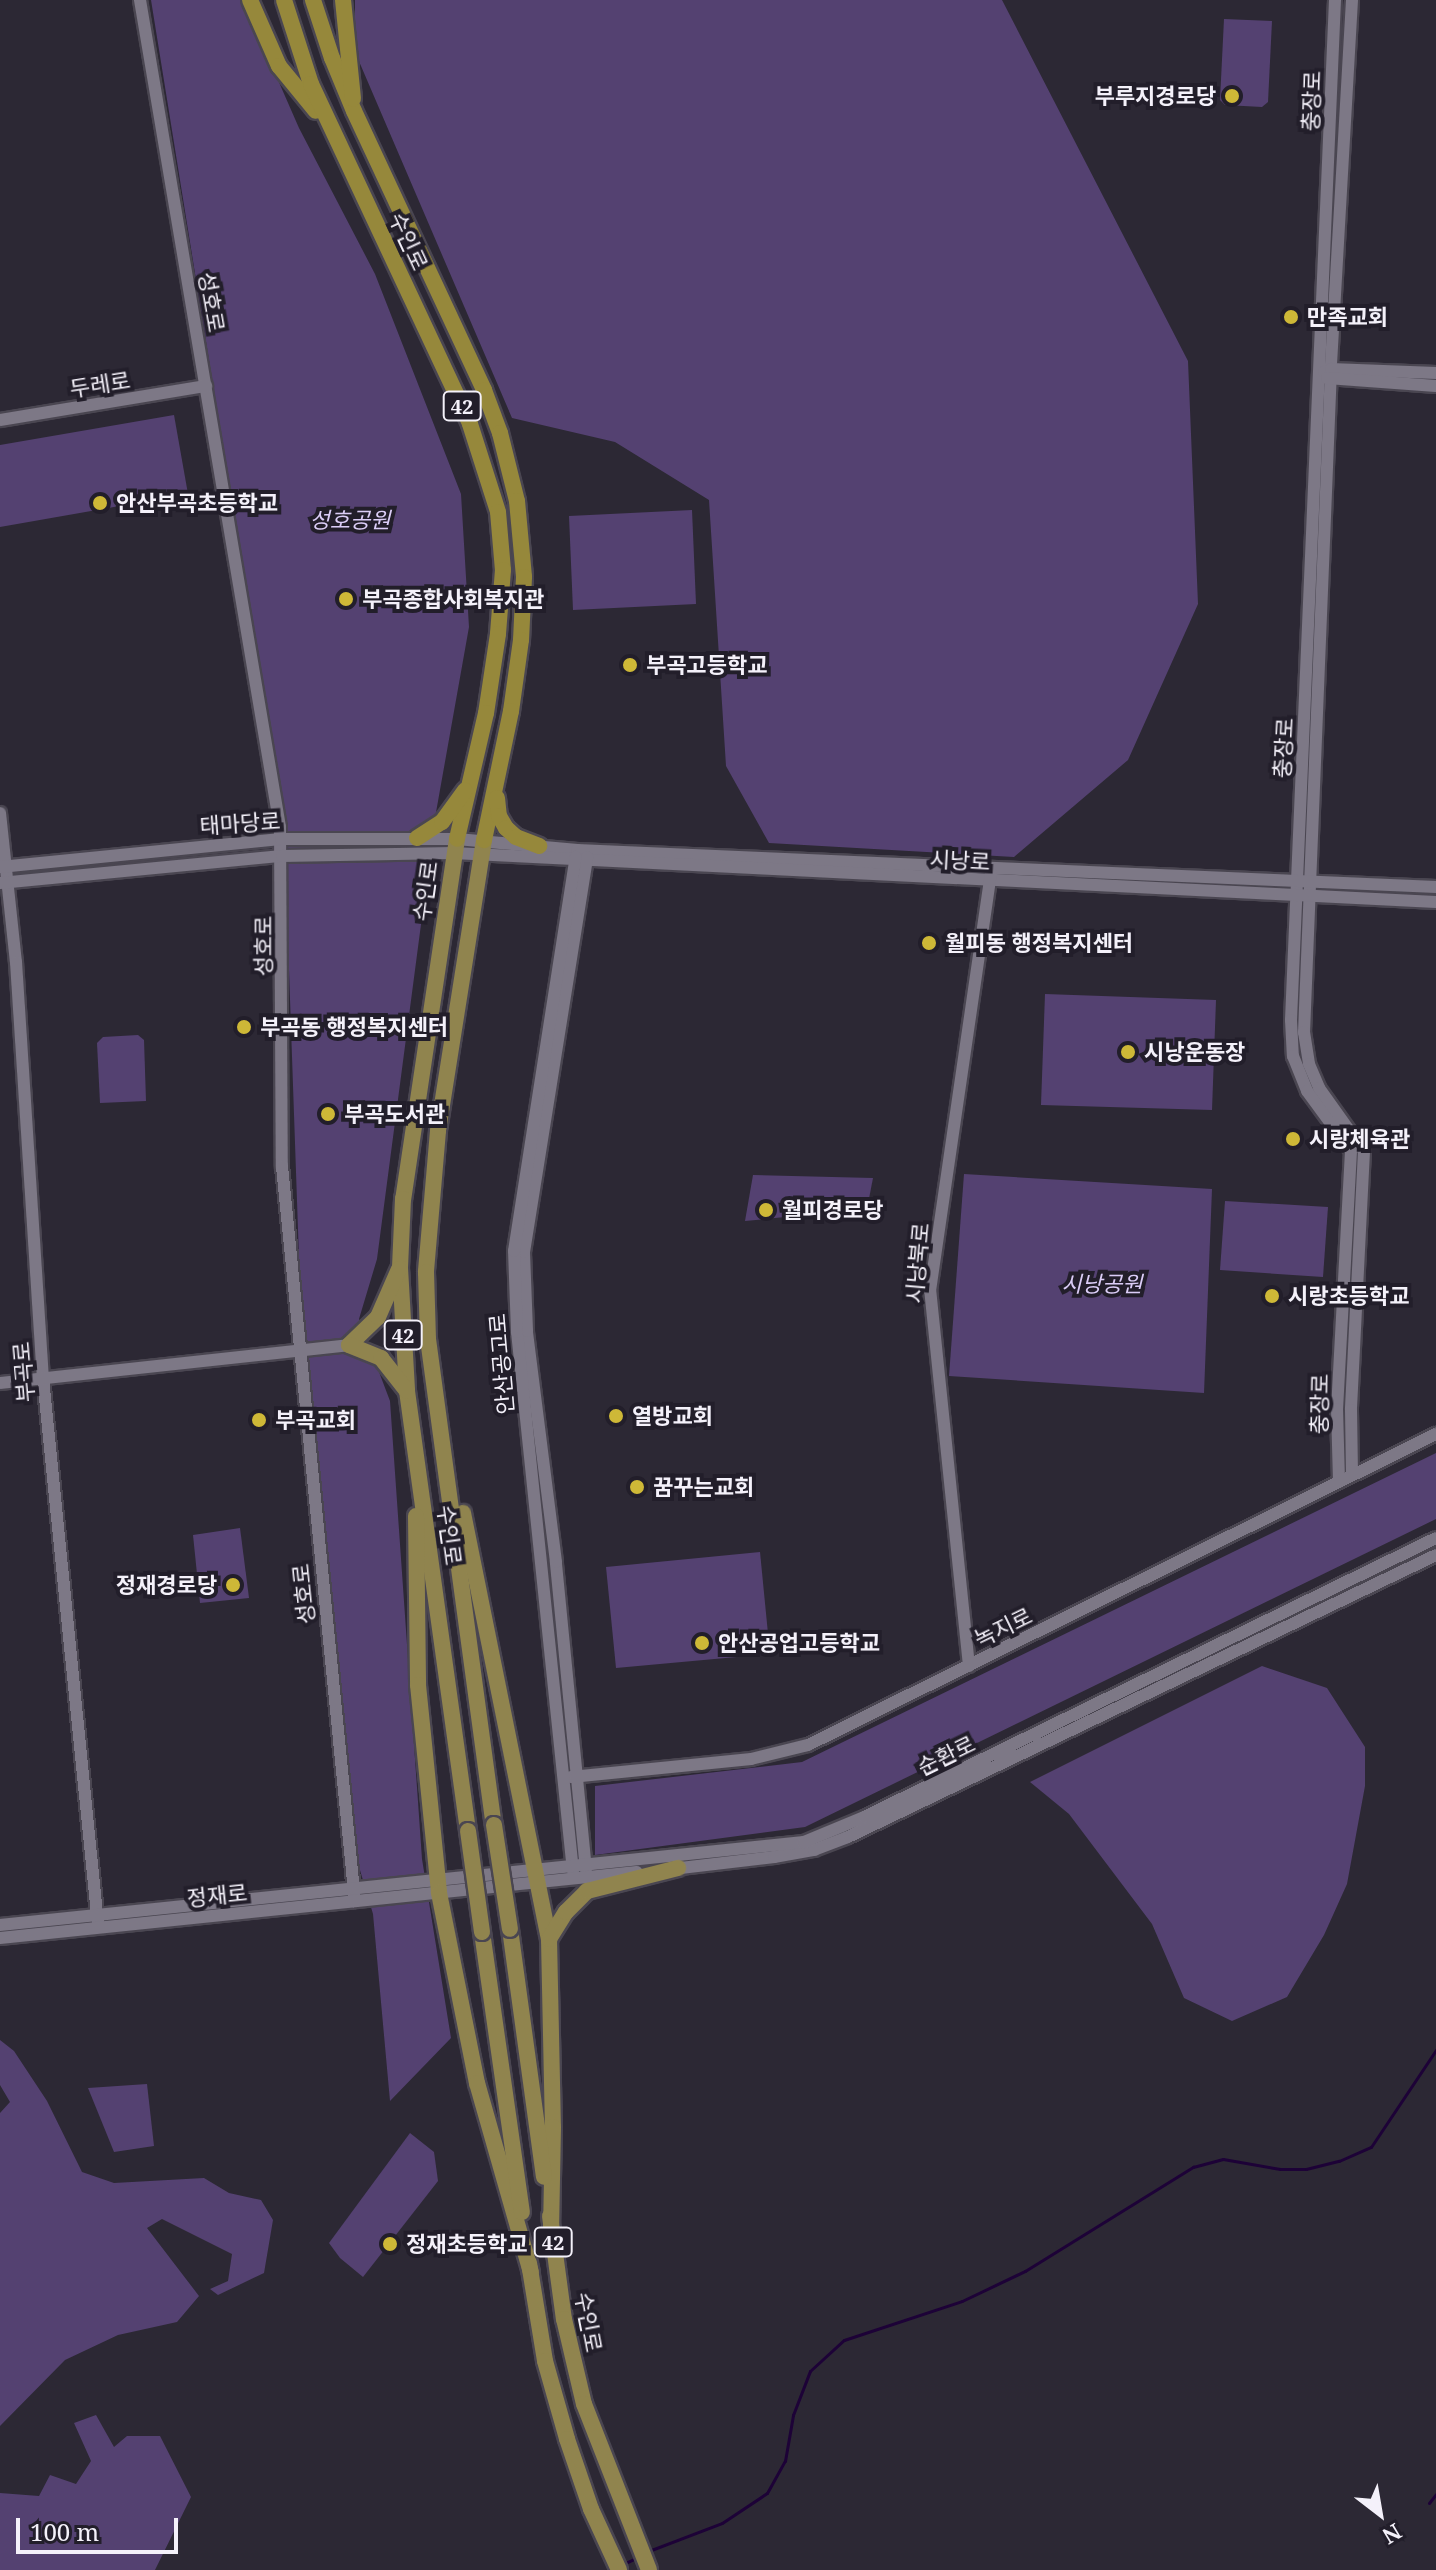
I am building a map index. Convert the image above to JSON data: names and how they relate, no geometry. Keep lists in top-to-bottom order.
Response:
{
  "streets": {
    "highway": ["수인로", "42"],
    "street": [
      "충장로",
      "성호로",
      "두레로",
      "태마당로",
      "시낭로",
      "시낭북로",
      "안산공고로",
      "부곡로",
      "녹지로",
      "순환로",
      "정재로"
    ]
  },
  "crossings": [
    ["충장로", "시낭로"],
    ["충장로", "녹지로"],
    ["수인로", "42"],
    ["수인로", "태마당로"],
    ["수인로", "시낭로"],
    ["성호로", "두레로"],
    ["성호로", "태마당로"],
    ["성호로", "정재로"],
    ["태마당로", "시낭로"],
    ["태마당로", "부곡로"],
    ["시낭로", "시낭북로"],
    ["시낭로", "안산공고로"],
    ["시낭북로", "녹지로"],
    ["안산공고로", "녹지로"],
    ["안산공고로", "순환로"],
    ["부곡로", "정재로"],
    ["순환로", "정재로"]
  ],
  "parks": ["성호공원", "시낭공원"],
  "places": [
    "부루지경로당",
    "만족교회",
    "안산부곡초등학교",
    "부곡종합사회복지관",
    "부곡고등학교",
    "월피동 행정복지센터",
    "부곡동 행정복지센터",
    "시낭운동장",
    "부곡도서관",
    "시랑체육관",
    "월피경로당",
    "시랑초등학교",
    "열방교회",
    "부곡교회",
    "꿈꾸는교회",
    "정재경로당",
    "안산공업고등학교",
    "정재초등학교"
  ],
  "scale_bar": "100 m",
  "north": "bottom right"
}
